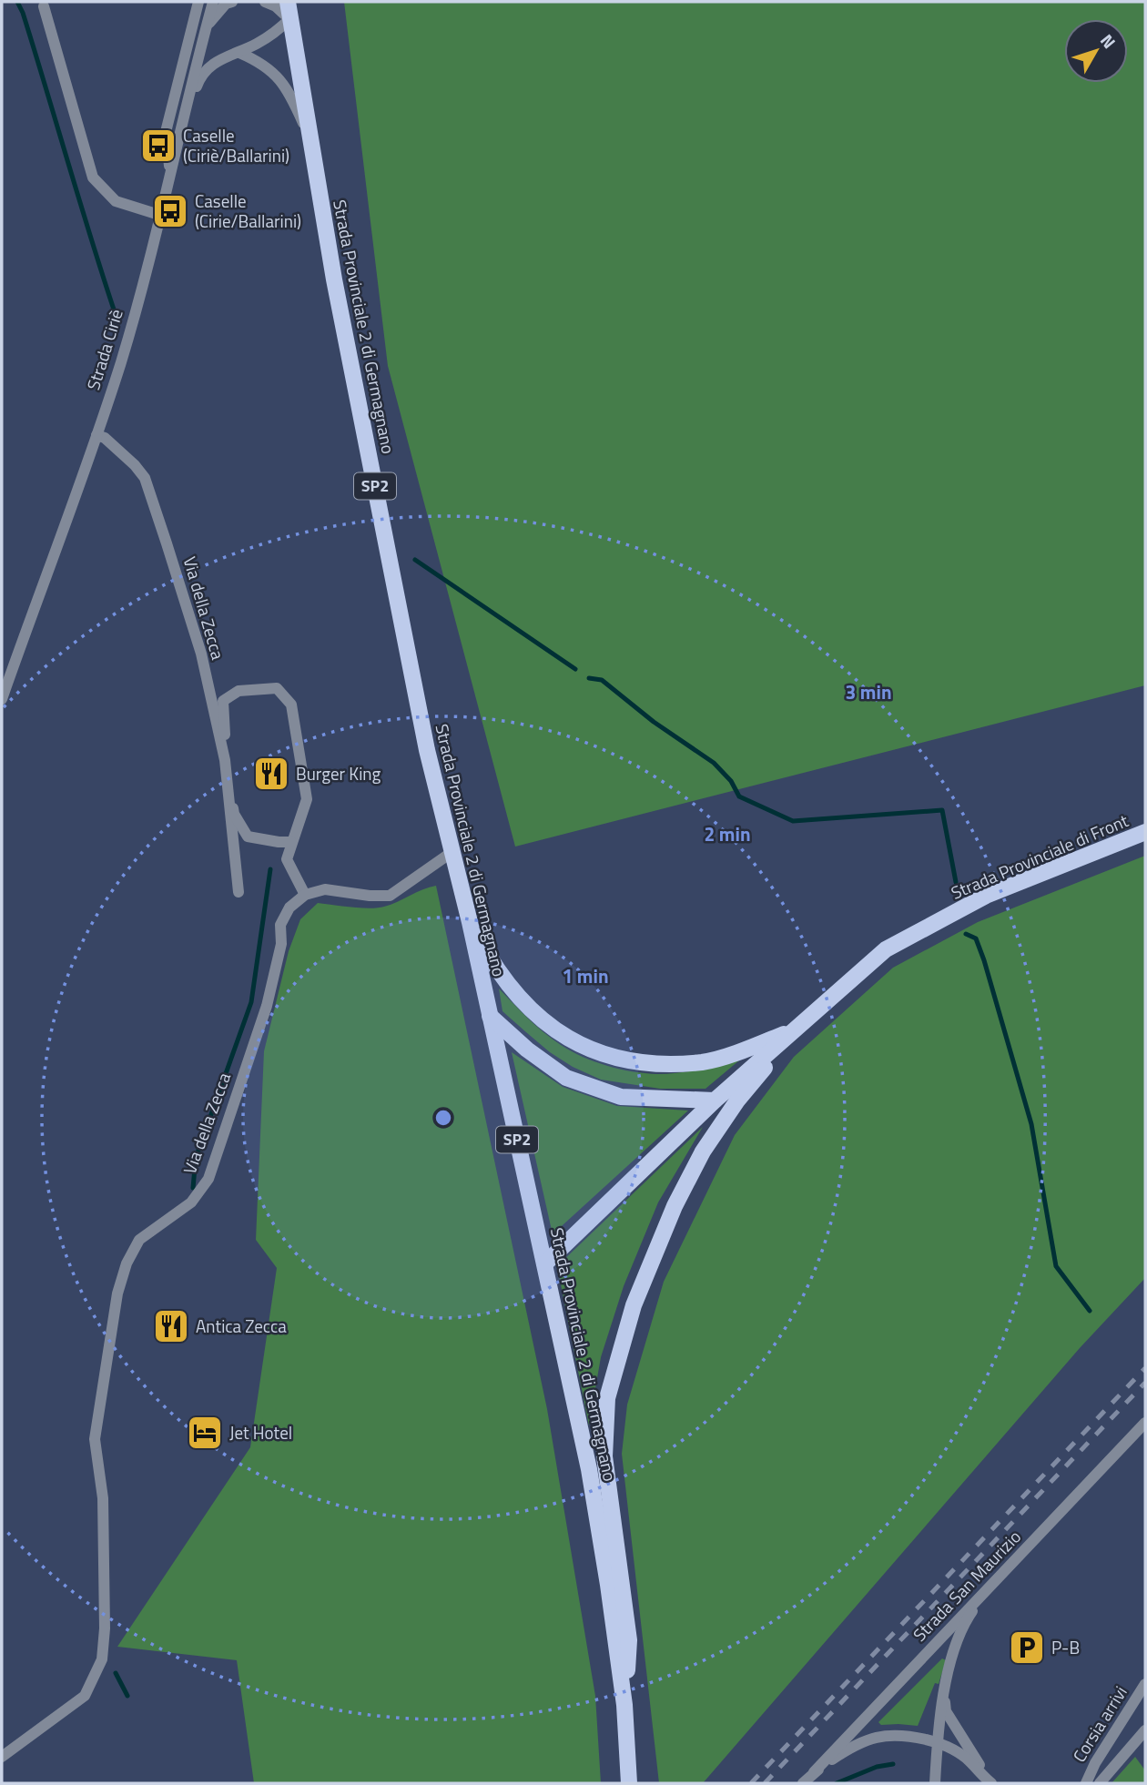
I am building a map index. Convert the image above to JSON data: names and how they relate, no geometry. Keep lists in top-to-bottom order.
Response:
{
  "streets": {
    "main road": ["Strada Provinciale 2 di Germagnano", "SP2", "Strada Provinciale di Front"],
    "street": [
      "Strada Ciriè",
      "Via della Zecca",
      "Strada San Maurizio",
      "Corsia arrivi"
    ]
  },
  "crossings": [
    ["Strada Provinciale 2 di Germagnano", "SP2"],
    ["Strada Ciriè", "Via della Zecca"]
  ],
  "places": {
    "bus stop": ["Caselle (Ciriè/Ballarini)", "Caselle (Cirie/Ballarini)"],
    "restaurant": ["Burger King", "Antica Zecca"],
    "hotel": ["Jet Hotel"],
    "parking": ["P-B"]
  },
  "north": "top right",
  "rings": ["3 min", "2 min", "1 min"]
}
